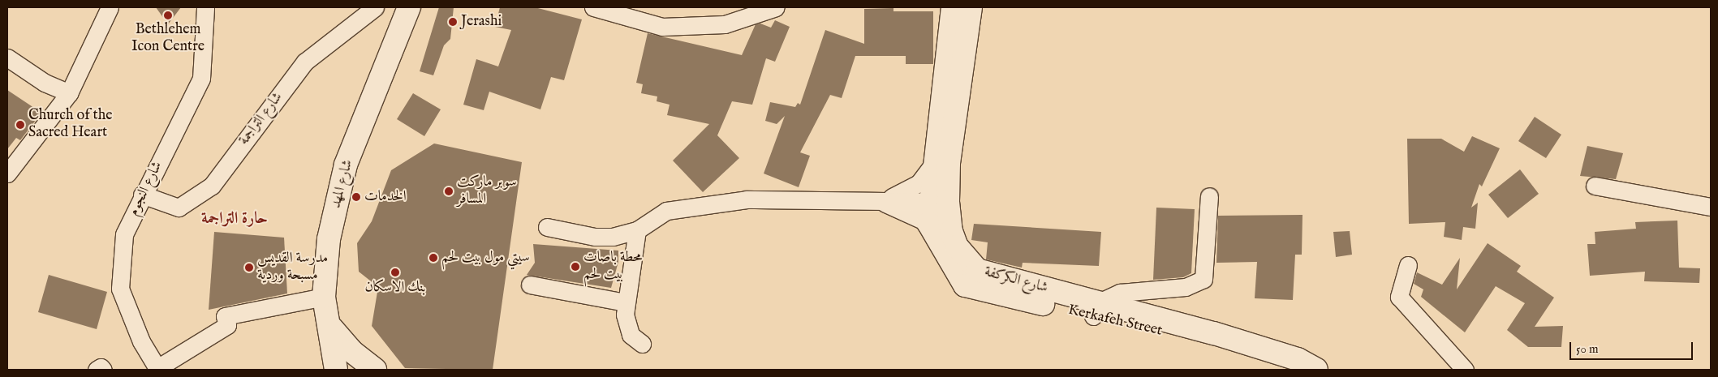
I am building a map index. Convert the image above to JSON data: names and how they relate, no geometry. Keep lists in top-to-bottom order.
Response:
{
  "streets": {
    "street": [
      "شارع التراجمة",
      "شارع المهد",
      "شارع النجوم",
      "شارع الكركفة",
      "Kerkafeh Street"
    ]
  },
  "crossings": [
    ["شارع التراجمة", "شارع النجوم"],
    ["شارع الكركفة", "Kerkafeh Street"]
  ],
  "districts": ["حارة التراجمة"],
  "places": [
    "Bethlehem Icon Centre",
    "Jerashi",
    "Church of the Sacred Heart",
    "سوبر ماركت المسافر",
    "الخدمات",
    "سيتي مول بيت لحم",
    "محطة باصات بيت لحم",
    "مدرسة القديس مسبحة وردية",
    "بنك الاسكان"
  ],
  "scale_bar": "50 m"
}
